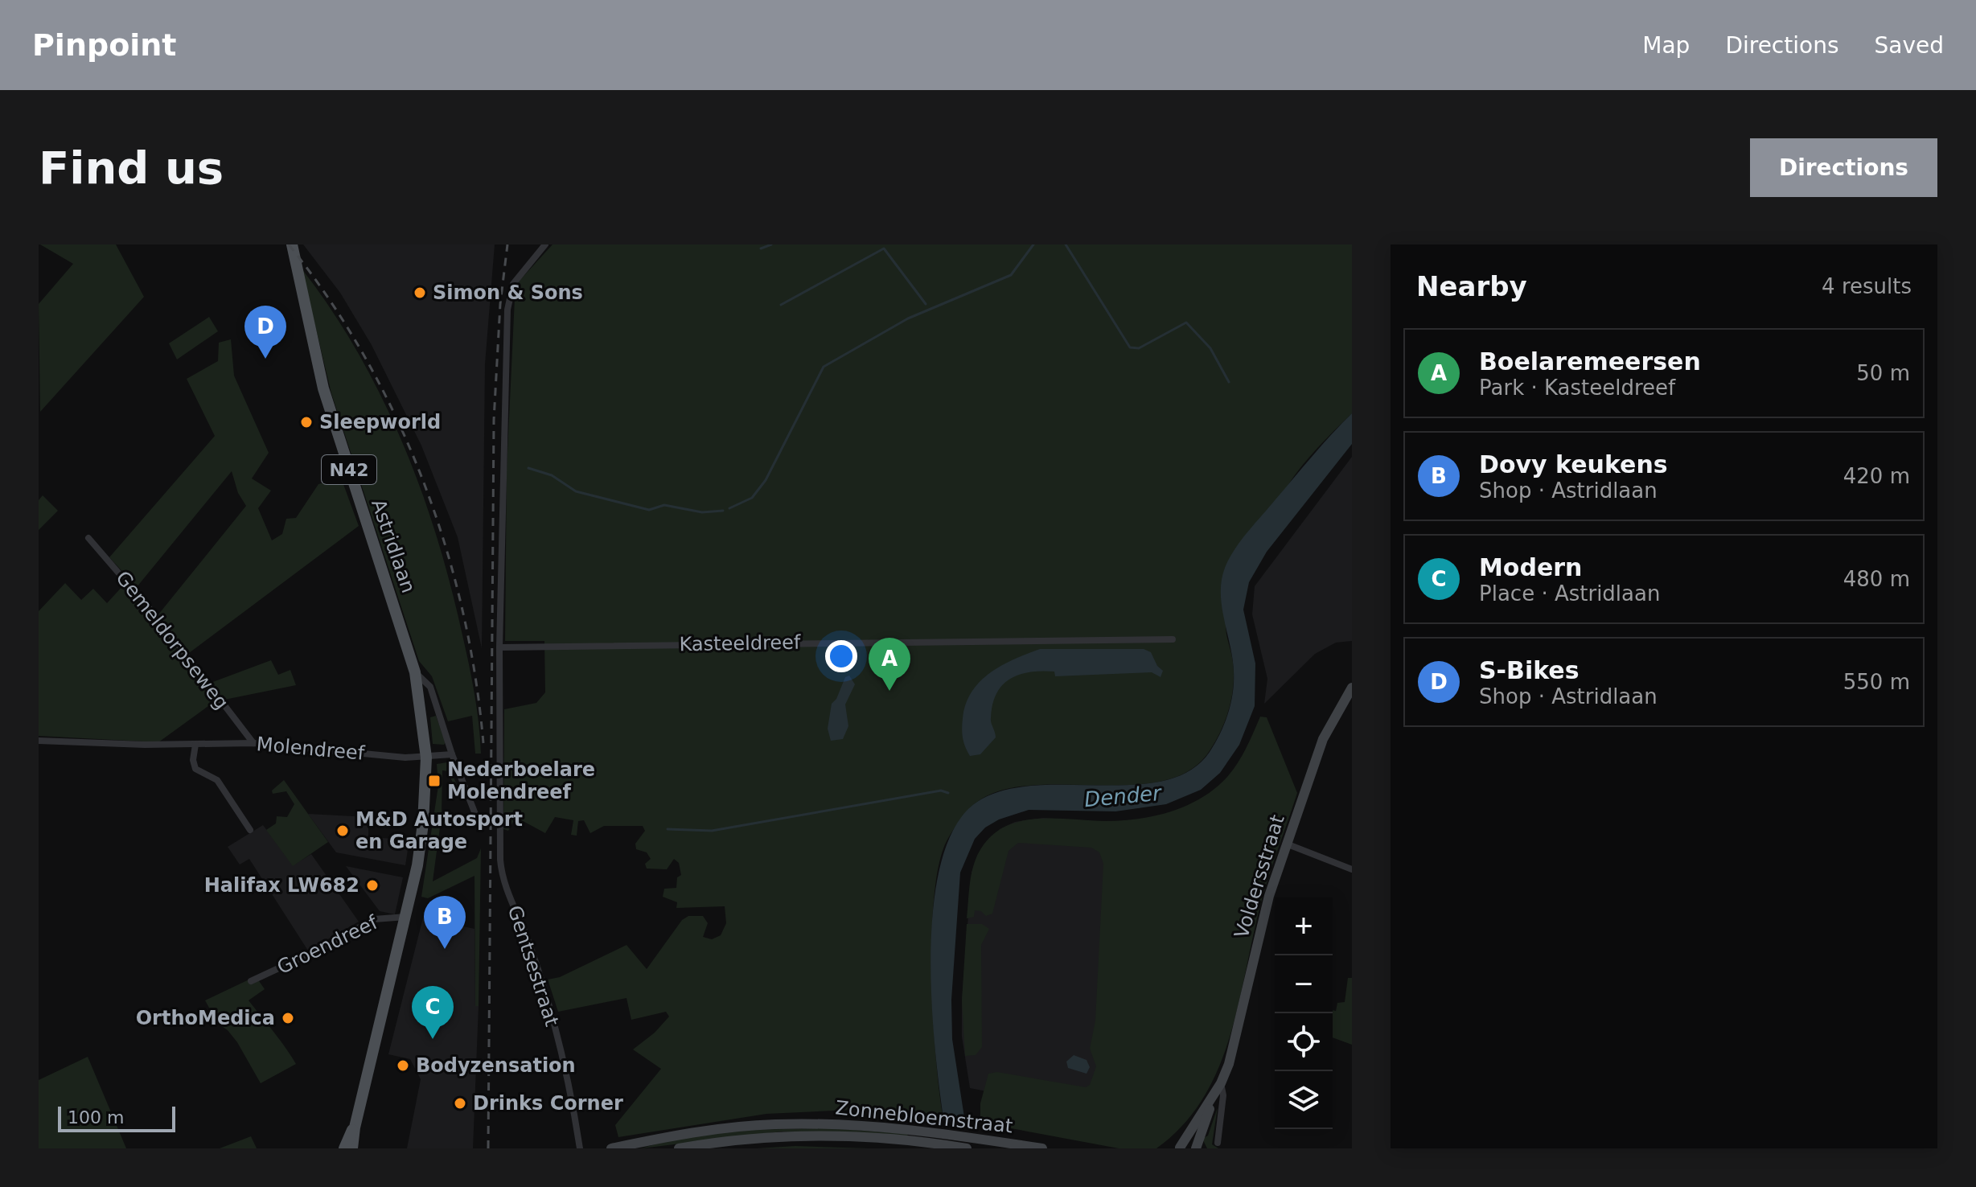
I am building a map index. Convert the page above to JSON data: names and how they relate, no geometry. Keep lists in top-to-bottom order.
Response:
{
  "streets": {
    "main road": [
      "N42",
      "Astridlaan",
      "Voldersstraat",
      "Zonnebloemstraat"
    ],
    "street": [
      "Gemeldorpseweg",
      "Kasteeldreef",
      "Molendreef",
      "Groendreef",
      "Gentsestraat"
    ]
  },
  "crossings": [
    ["Astridlaan", "Molendreef"],
    ["Astridlaan", "Groendreef"],
    ["Gemeldorpseweg", "Molendreef"],
    ["Kasteeldreef", "Gentsestraat"]
  ],
  "water": ["Dender"],
  "places": {
    "other": [
      "Simon & Sons",
      "Sleepworld",
      "M&D Autosport en Garage",
      "Halifax LW682",
      "OrthoMedica",
      "Bodyzensation",
      "Drinks Corner"
    ],
    "transit": ["Nederboelare Molendreef"]
  },
  "scale_bar": "100 m",
  "page": {
    "header": "Pinpoint",
    "nav": ["Map", "Directions", "Saved"],
    "buttons": "Directions",
    "title": "Find us",
    "heading": ["Nearby", "4 results"],
    "pins": [
      "D",
      "A",
      "B",
      "C"
    ],
    "list": [
      {
        "mark": "A",
        "name": "Boelaremeersen",
        "note": "Park · Kasteeldreef",
        "value": "50 m"
      },
      {
        "mark": "B",
        "name": "Dovy keukens",
        "note": "Shop · Astridlaan",
        "value": "420 m"
      },
      {
        "mark": "C",
        "name": "Modern",
        "note": "Place · Astridlaan",
        "value": "480 m"
      },
      {
        "mark": "D",
        "name": "S-Bikes",
        "note": "Shop · Astridlaan",
        "value": "550 m"
      }
    ],
    "map_buttons": ["+", "−"],
    "scale": "100 m"
  }
}
